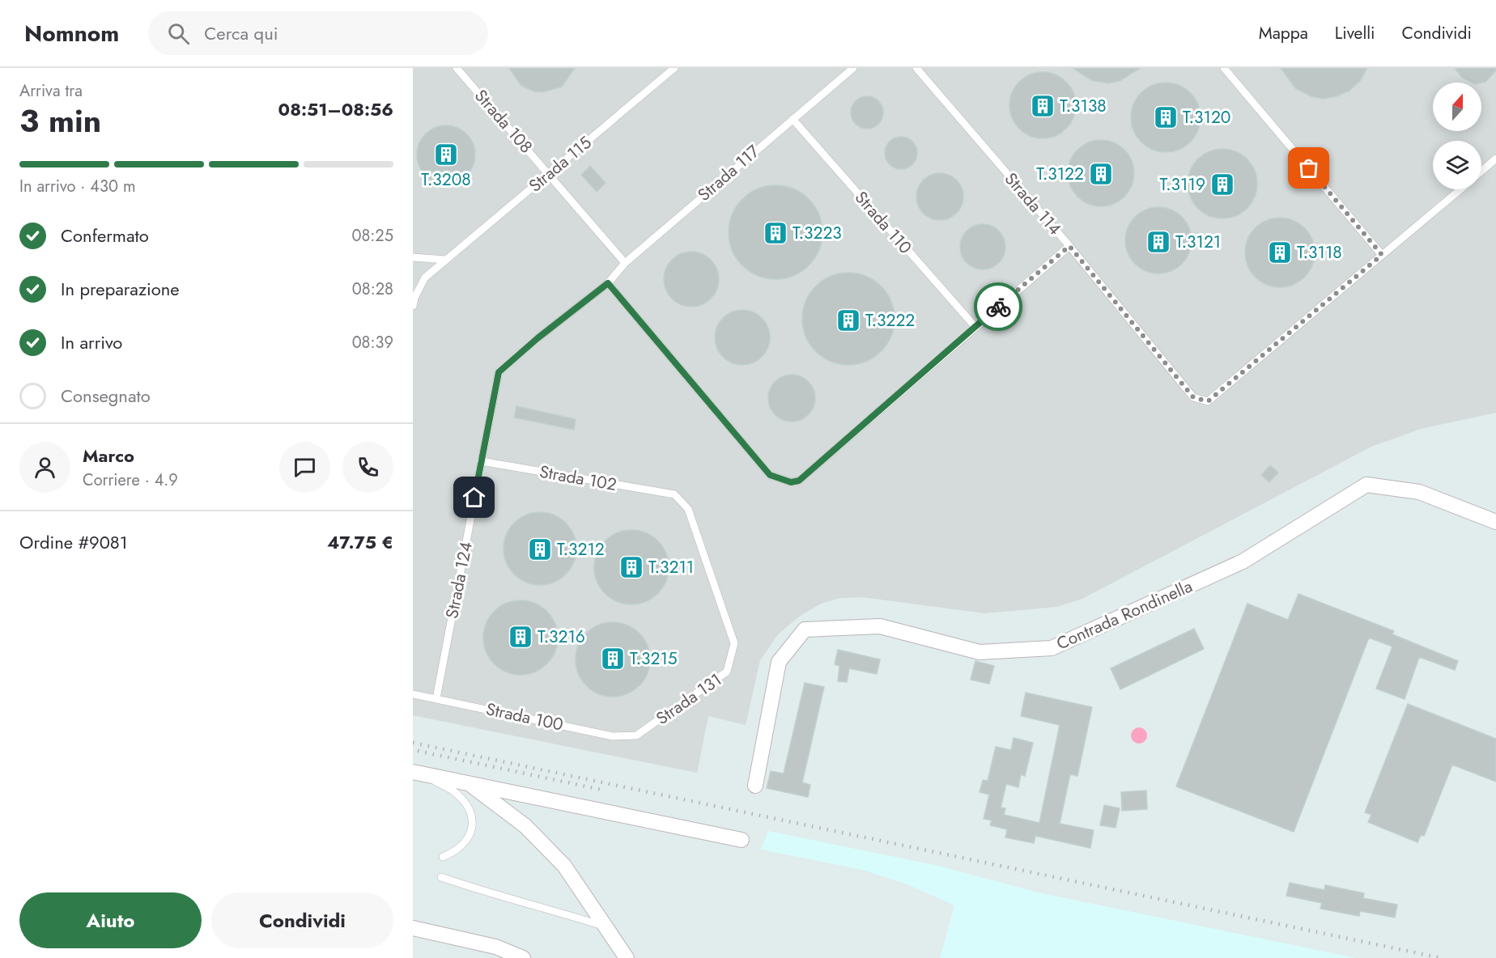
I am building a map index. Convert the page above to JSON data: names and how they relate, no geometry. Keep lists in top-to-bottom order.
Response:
{
  "streets": {
    "street": ["Contrada Rondinella"],
    "lane": [
      "Strada 108",
      "Strada 115",
      "Strada 117",
      "Strada 114",
      "Strada 110",
      "Strada 102",
      "Strada 124",
      "Strada 131",
      "Strada 100"
    ]
  },
  "crossings": [
    ["Strada 108", "Strada 115"],
    ["Strada 108", "Strada 117"],
    ["Strada 117", "Strada 110"],
    ["Strada 117", "Strada 124"],
    ["Strada 102", "Strada 124"],
    ["Strada 102", "Strada 131"],
    ["Strada 124", "Strada 100"],
    ["Strada 131", "Strada 100"]
  ],
  "places": {
    "building": [
      "T.3138",
      "T.3120",
      "T.3208",
      "T.3122",
      "T.3119",
      "T.3223",
      "T.3121",
      "T.3118",
      "T.3222",
      "T.3212",
      "T.3211",
      "T.3216",
      "T.3215"
    ]
  },
  "north": "top",
  "page": {
    "header": "Nomnom",
    "search": "Cerca qui",
    "nav": ["Mappa", "Livelli", "Condividi"],
    "heading": ["3 min", "Arriva tra", "08:51–08:56"],
    "panel": [
      "Marco",
      "Corriere · 4.9",
      "Ordine #9081",
      "47.75 €"
    ],
    "bar": "In arrivo · 430 m",
    "list": [
      ["Confermato", "08:25"],
      ["In preparazione", "08:28"],
      ["In arrivo", "08:39"],
      "Consegnato"
    ],
    "buttons": ["Aiuto", "Condividi"]
  }
}
